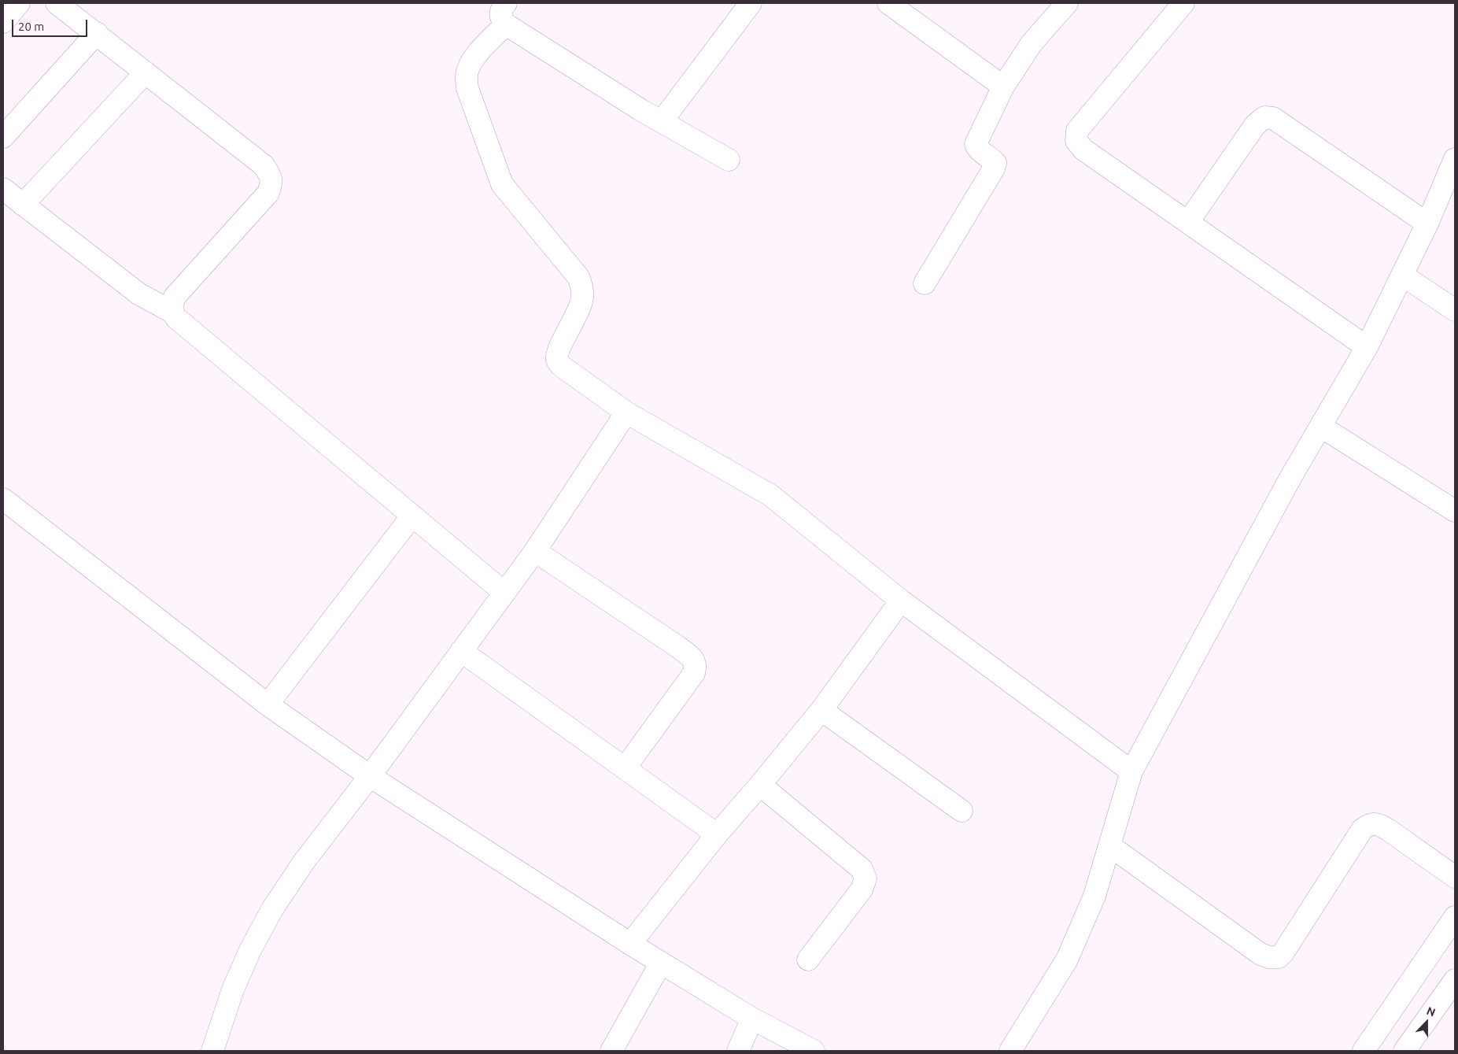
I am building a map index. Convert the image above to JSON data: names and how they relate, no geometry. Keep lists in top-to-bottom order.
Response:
{
  "scale_bar": "20 m",
  "north": "top"
}
